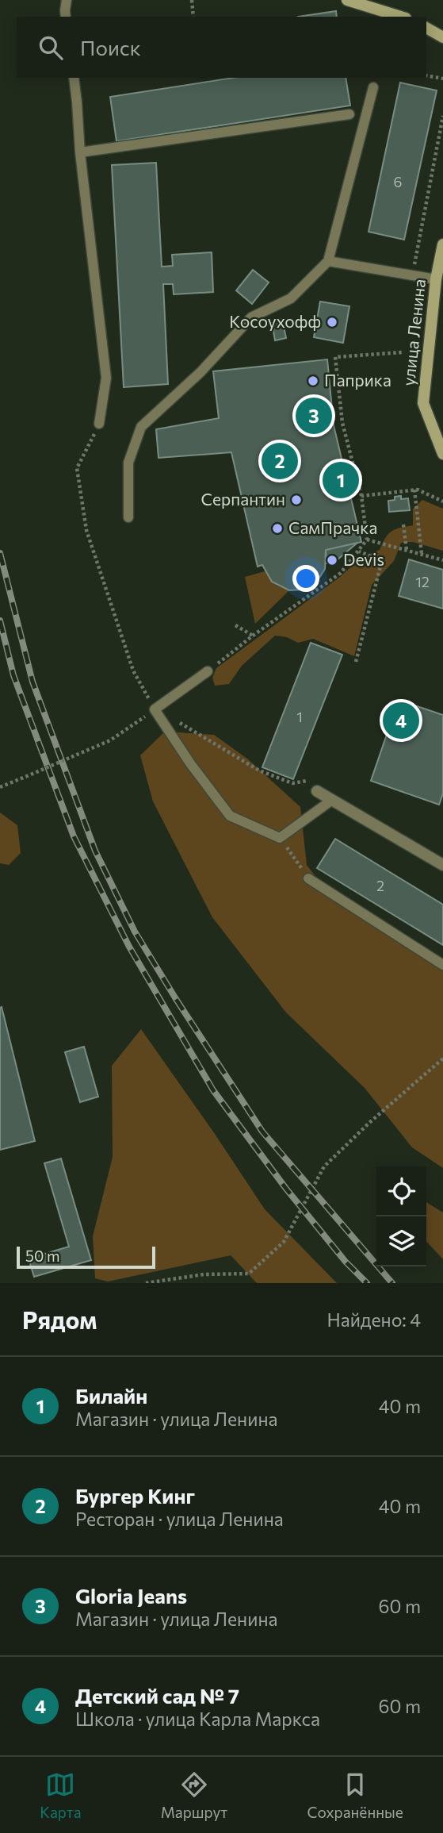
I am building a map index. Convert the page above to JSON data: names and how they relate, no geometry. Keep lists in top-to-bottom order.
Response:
{
  "streets": {
    "street": ["улица Ленина"]
  },
  "places": [
    "Косоухофф",
    "Паприка",
    "Серпантин",
    "СамПрачка",
    "Devis"
  ],
  "house_numbers": [
    "6",
    "12",
    "1",
    "2"
  ],
  "scale_bar": "50 m",
  "page": {
    "search": "Поиск",
    "pins": [
      "3",
      "2",
      "1",
      "4"
    ],
    "scale": "50 m",
    "heading": ["Рядом", "Найдено: 4"],
    "list": [
      {
        "mark": "1",
        "name": "Билайн",
        "note": "Магазин · улица Ленина",
        "value": "40 m"
      },
      {
        "mark": "2",
        "name": "Бургер Кинг",
        "note": "Ресторан · улица Ленина",
        "value": "40 m"
      },
      {
        "mark": "3",
        "name": "Gloria Jeans",
        "note": "Магазин · улица Ленина",
        "value": "60 m"
      },
      {
        "mark": "4",
        "name": "Детский сад № 7",
        "note": "Школа · улица Карла Маркса",
        "value": "60 m"
      }
    ],
    "nav": ["Карта", "Маршрут", "Сохранённые"]
  }
}
